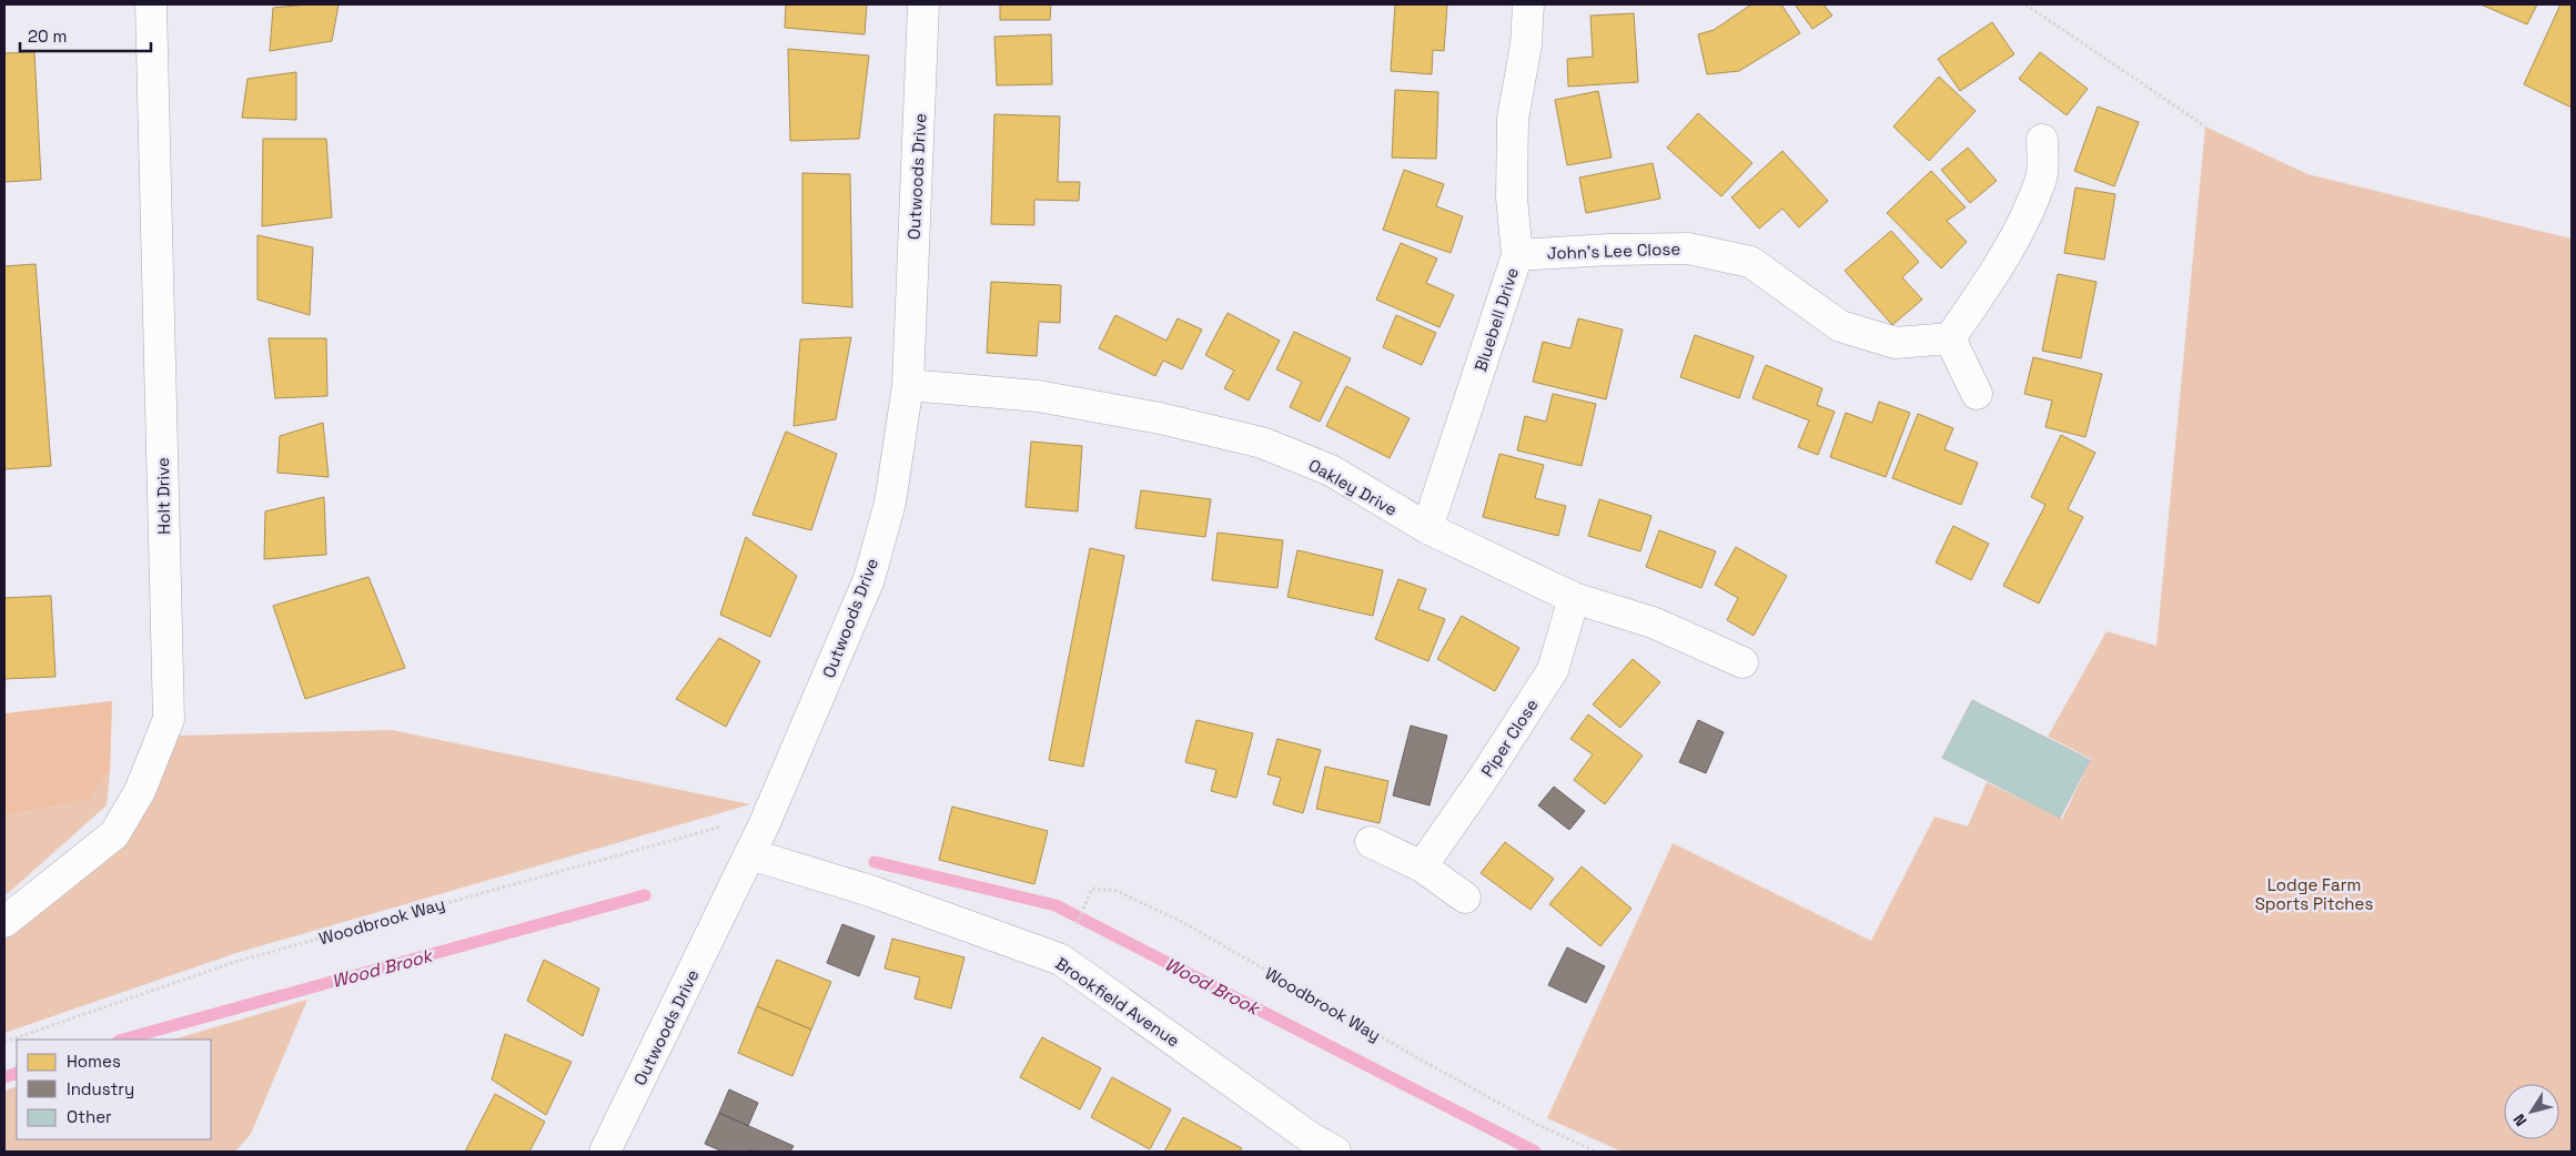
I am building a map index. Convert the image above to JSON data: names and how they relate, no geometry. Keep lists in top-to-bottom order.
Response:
{
  "streets": {
    "street": [
      "Outwoods Drive",
      "John's Lee Close",
      "Bluebell Drive",
      "Oakley Drive",
      "Holt Drive",
      "Piper Close",
      "Brookfield Avenue"
    ],
    "path": ["Woodbrook Way"]
  },
  "crossings": [
    ["Outwoods Drive", "Oakley Drive"],
    ["Outwoods Drive", "Woodbrook Way"],
    ["Outwoods Drive", "Brookfield Avenue"],
    ["John's Lee Close", "Bluebell Drive"],
    ["Bluebell Drive", "Oakley Drive"],
    ["Oakley Drive", "Piper Close"]
  ],
  "water": ["Wood Brook"],
  "parks": ["Lodge Farm Sports Pitches"],
  "legend": ["Homes", "Industry", "Other"],
  "scale_bar": "20 m",
  "north": "bottom left"
}
